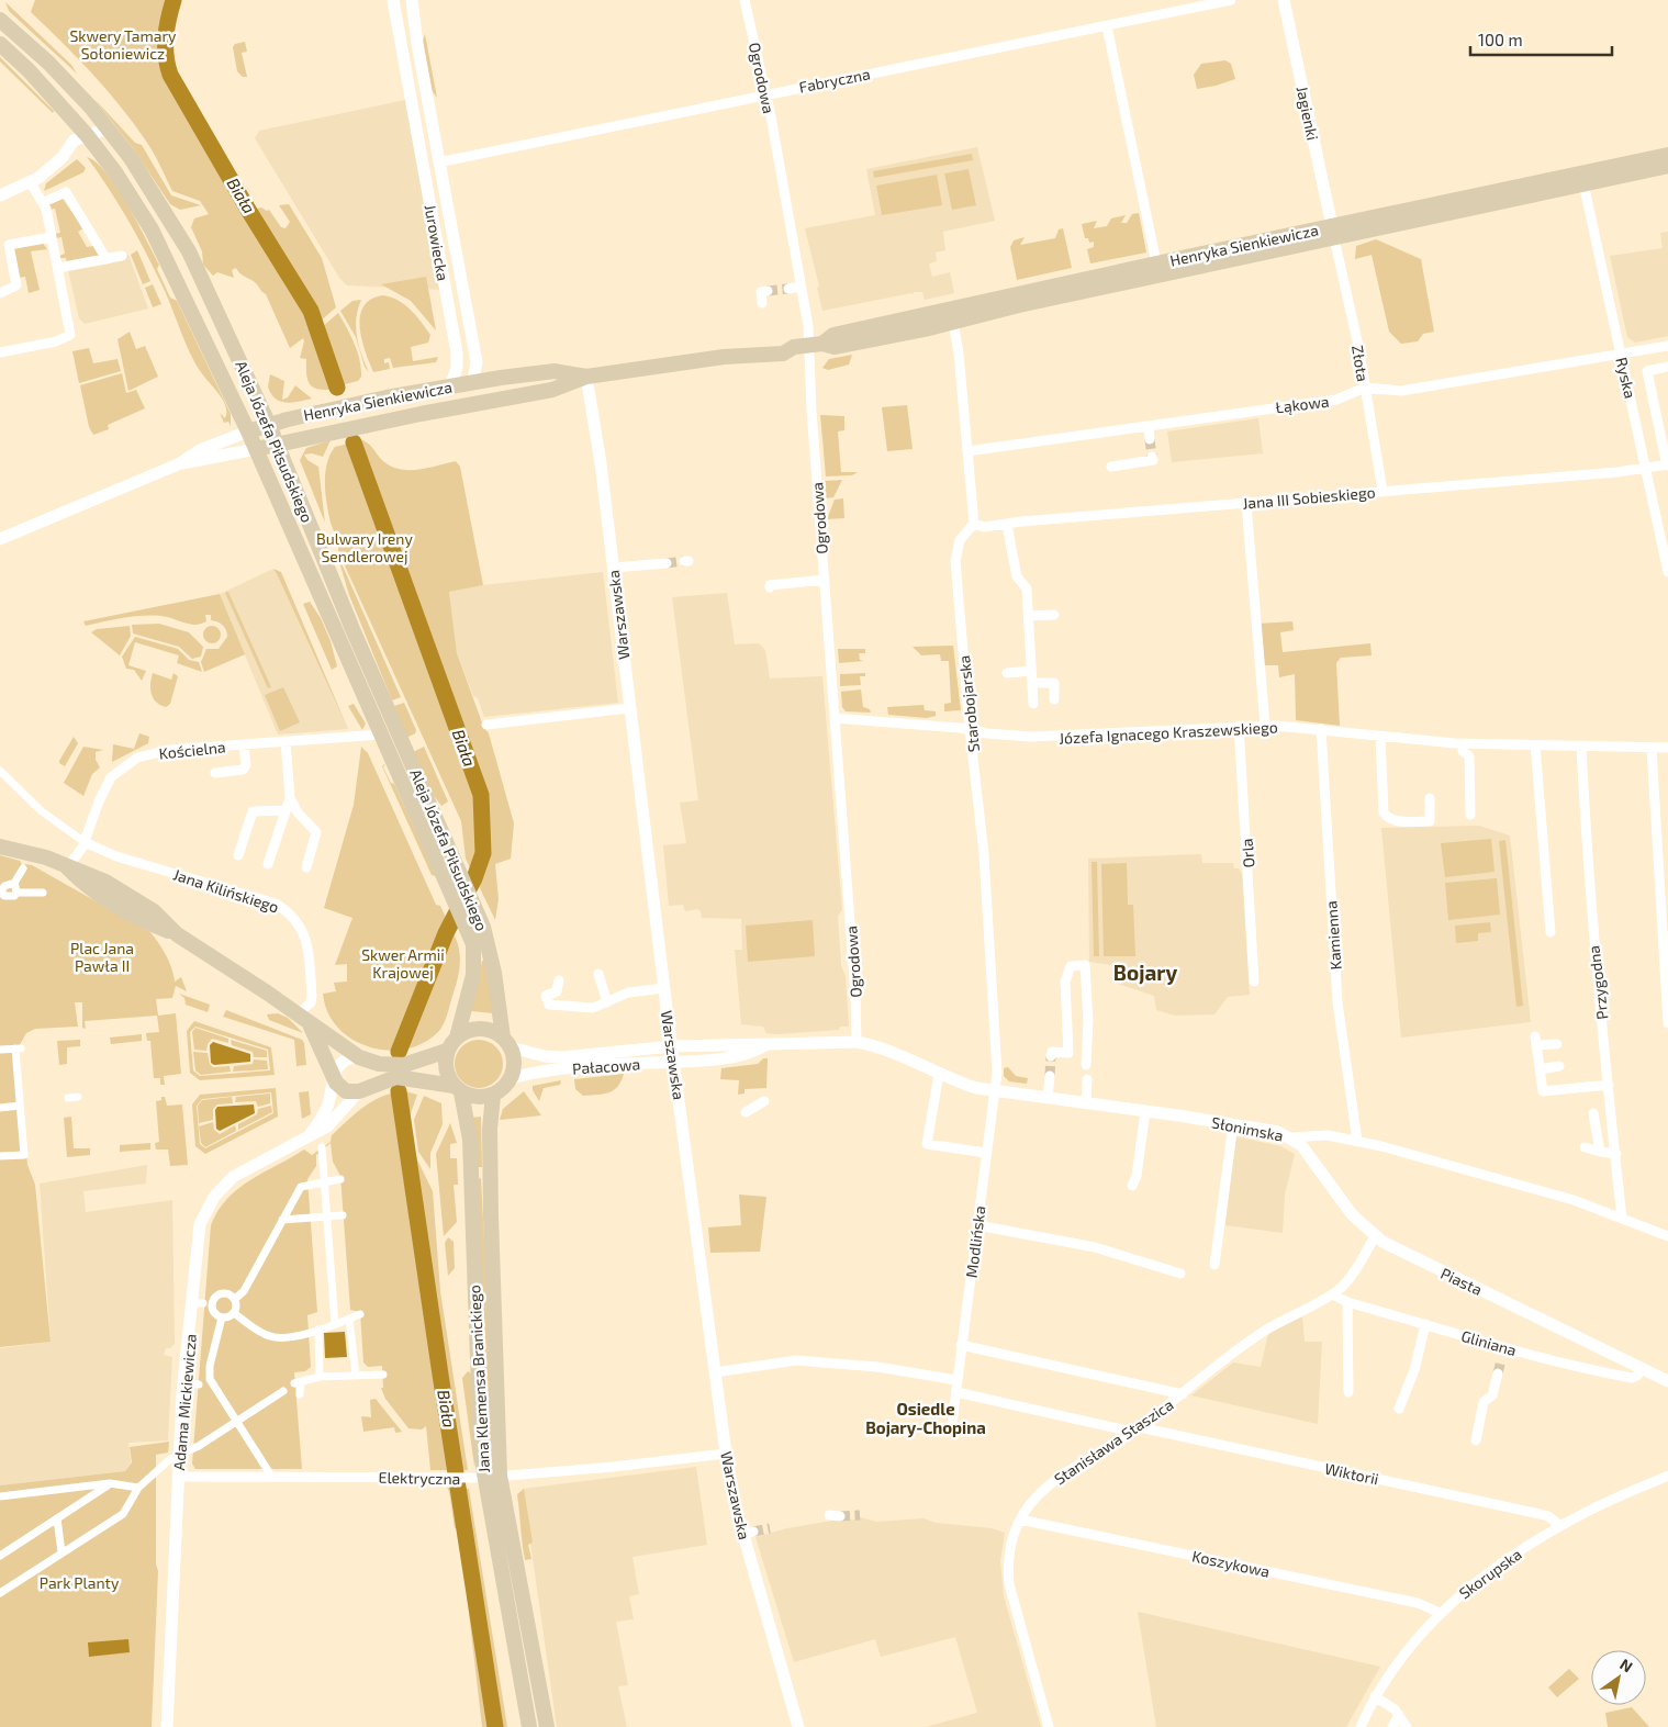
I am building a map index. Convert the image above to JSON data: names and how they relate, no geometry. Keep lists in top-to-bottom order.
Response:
{
  "streets": {
    "main road": ["Henryka Sienkiewicza", "Aleja Józefa Piłsudskiego", "Jana Klemensa Branickiego"],
    "street": [
      "Ogrodowa",
      "Fabryczna",
      "Jagienki",
      "Jurowiecka",
      "Złota",
      "Ryska",
      "Łąkowa",
      "Jana III Sobieskiego",
      "Warszawska",
      "Starobojarska",
      "Józefa Ignacego Kraszewskiego",
      "Kościelna",
      "Orla",
      "Jana Kilińskiego",
      "Kamienna",
      "Przygodna",
      "Pałacowa",
      "Słonimska",
      "Modlińska",
      "Piasta",
      "Gliniana",
      "Adama Mickiewicza",
      "Stanisława Staszica",
      "Wiktorii",
      "Elektryczna",
      "Koszykowa",
      "Skorupska"
    ]
  },
  "crossings": [
    ["Ogrodowa", "Fabryczna"],
    ["Ogrodowa", "Henryka Sienkiewicza"],
    ["Ogrodowa", "Józefa Ignacego Kraszewskiego"],
    ["Ogrodowa", "Pałacowa"],
    ["Ogrodowa", "Słonimska"],
    ["Fabryczna", "Jurowiecka"],
    ["Jagienki", "Henryka Sienkiewicza"],
    ["Jagienki", "Złota"],
    ["Jurowiecka", "Henryka Sienkiewicza"],
    ["Henryka Sienkiewicza", "Złota"],
    ["Henryka Sienkiewicza", "Ryska"],
    ["Henryka Sienkiewicza", "Aleja Józefa Piłsudskiego"],
    ["Henryka Sienkiewicza", "Warszawska"],
    ["Złota", "Łąkowa"],
    ["Złota", "Jana III Sobieskiego"],
    ["Ryska", "Łąkowa"],
    ["Ryska", "Jana III Sobieskiego"],
    ["Aleja Józefa Piłsudskiego", "Kościelna"],
    ["Aleja Józefa Piłsudskiego", "Pałacowa"],
    ["Aleja Józefa Piłsudskiego", "Jana Klemensa Branickiego"],
    ["Jana III Sobieskiego", "Starobojarska"],
    ["Warszawska", "Pałacowa"],
    ["Warszawska", "Elektryczna"],
    ["Starobojarska", "Józefa Ignacego Kraszewskiego"],
    ["Starobojarska", "Słonimska"],
    ["Starobojarska", "Modlińska"],
    ["Józefa Ignacego Kraszewskiego", "Orla"],
    ["Józefa Ignacego Kraszewskiego", "Kamienna"],
    ["Józefa Ignacego Kraszewskiego", "Przygodna"],
    ["Kościelna", "Jana Kilińskiego"],
    ["Kamienna", "Słonimska"],
    ["Przygodna", "Słonimska"],
    ["Pałacowa", "Słonimska"],
    ["Pałacowa", "Jana Klemensa Branickiego"],
    ["Słonimska", "Modlińska"],
    ["Słonimska", "Piasta"],
    ["Piasta", "Gliniana"],
    ["Piasta", "Stanisława Staszica"],
    ["Gliniana", "Stanisława Staszica"],
    ["Jana Klemensa Branickiego", "Elektryczna"],
    ["Adama Mickiewicza", "Elektryczna"],
    ["Stanisława Staszica", "Wiktorii"],
    ["Stanisława Staszica", "Koszykowa"],
    ["Wiktorii", "Skorupska"],
    ["Koszykowa", "Skorupska"]
  ],
  "districts": ["Bojary", "Osiedle Bojary-Chopina"],
  "water": ["Biała"],
  "parks": [
    "Skwery Tamary Sołoniewicz",
    "Bulwary Ireny Sendlerowej",
    "Plac Jana Pawła II",
    "Skwer Armii Krajowej",
    "Park Planty"
  ],
  "scale_bar": "100 m",
  "north": "top right"
}
